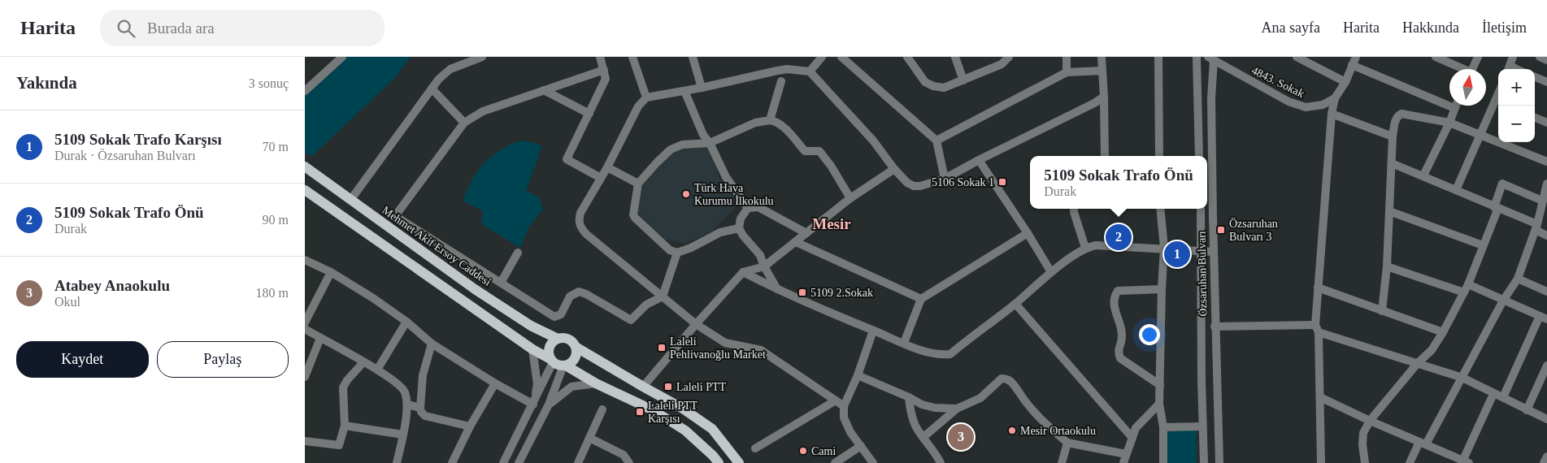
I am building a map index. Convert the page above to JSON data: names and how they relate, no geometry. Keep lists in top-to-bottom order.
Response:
{
  "streets": {
    "main road": ["Mehmet Akif Ersoy Caddesi"],
    "street": ["4843. Sokak", "Özsaruhan Bulvarı"]
  },
  "crossings": [
    ["4843. Sokak", "Özsaruhan Bulvarı"]
  ],
  "districts": ["Mesir"],
  "places": {
    "transit": [
      "5106 Sokak 1",
      "Özsaruhan Bulvarı 3",
      "5109 2.Sokak",
      "Laleli Pehlivanoğlu Market",
      "Laleli PTT",
      "Laleli PTT Karşısı"
    ],
    "other": ["Türk Hava Kurumu İlkokulu", "Mesir Ortaokulu", "Cami"]
  },
  "north": "top",
  "page": {
    "header": "Harita",
    "search": "Burada ara",
    "nav": [
      "Ana sayfa",
      "Harita",
      "Hakkında",
      "İletişim"
    ],
    "heading": ["Yakında", "3 sonuç"],
    "map_buttons": ["+", "−"],
    "list": [
      {
        "mark": "1",
        "name": "5109 Sokak Trafo Karşısı",
        "note": "Durak · Özsaruhan Bulvarı",
        "value": "70 m"
      },
      {
        "mark": "2",
        "name": "5109 Sokak Trafo Önü",
        "note": "Durak",
        "value": "90 m"
      },
      {
        "mark": "3",
        "name": "Atabey Anaokulu",
        "note": "Okul",
        "value": "180 m"
      }
    ],
    "popup": ["5109 Sokak Trafo Önü", "Durak"],
    "pins": ["2", "1", "3"],
    "buttons": ["Kaydet", "Paylaş"]
  }
}
